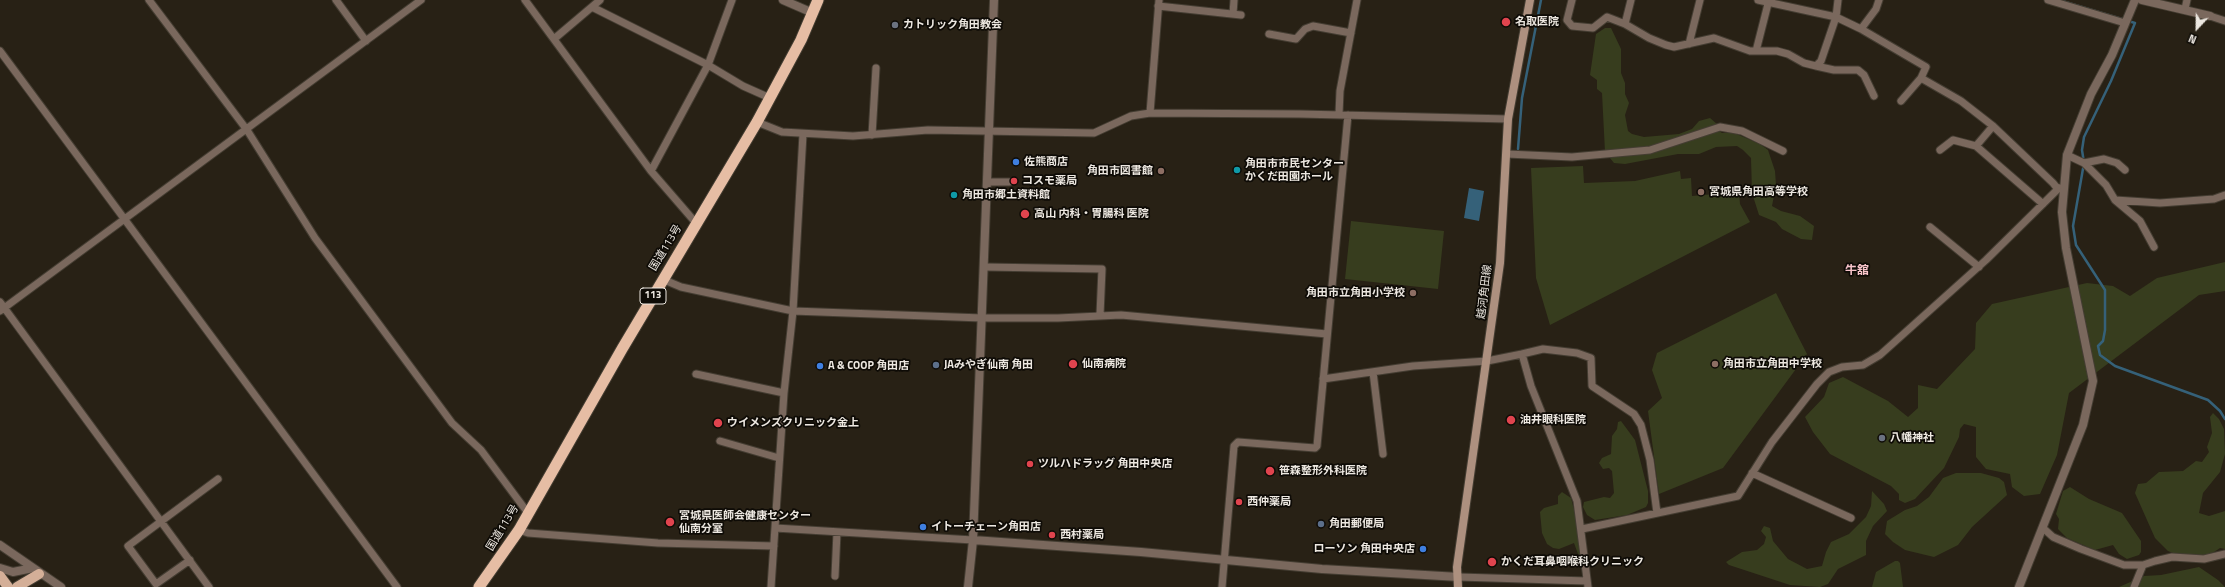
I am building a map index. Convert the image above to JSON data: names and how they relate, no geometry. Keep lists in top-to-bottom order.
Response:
{
  "streets": {
    "highway": ["国道113号", "113"],
    "main road": ["越河角田線"]
  },
  "districts": ["牛舘"],
  "places": [
    "名取医院",
    "カトリック角田教会",
    "佐熊商店",
    "角田市市民センター かくだ田園ホール",
    "角田市図書館",
    "コスモ薬局",
    "宮城県角田高等学校",
    "角田市郷土資料館",
    "高山 内科・胃腸科 医院",
    "角田市立角田小学校",
    "仙南病院",
    "角田市立角田中学校",
    "JAみやぎ仙南 角田",
    "A & COOP 角田店",
    "油井眼科医院",
    "ウイメンズクリニック金上",
    "八幡神社",
    "ツルハドラッグ 角田中央店",
    "笹森整形外科医院",
    "西仲薬局",
    "宮城県医師会健康センター 仙南分室",
    "角田郵便局",
    "イトーチェーン角田店",
    "西村薬局",
    "ローソン 角田中央店",
    "かくだ耳鼻咽喉科クリニック"
  ],
  "north": "bottom"
}
